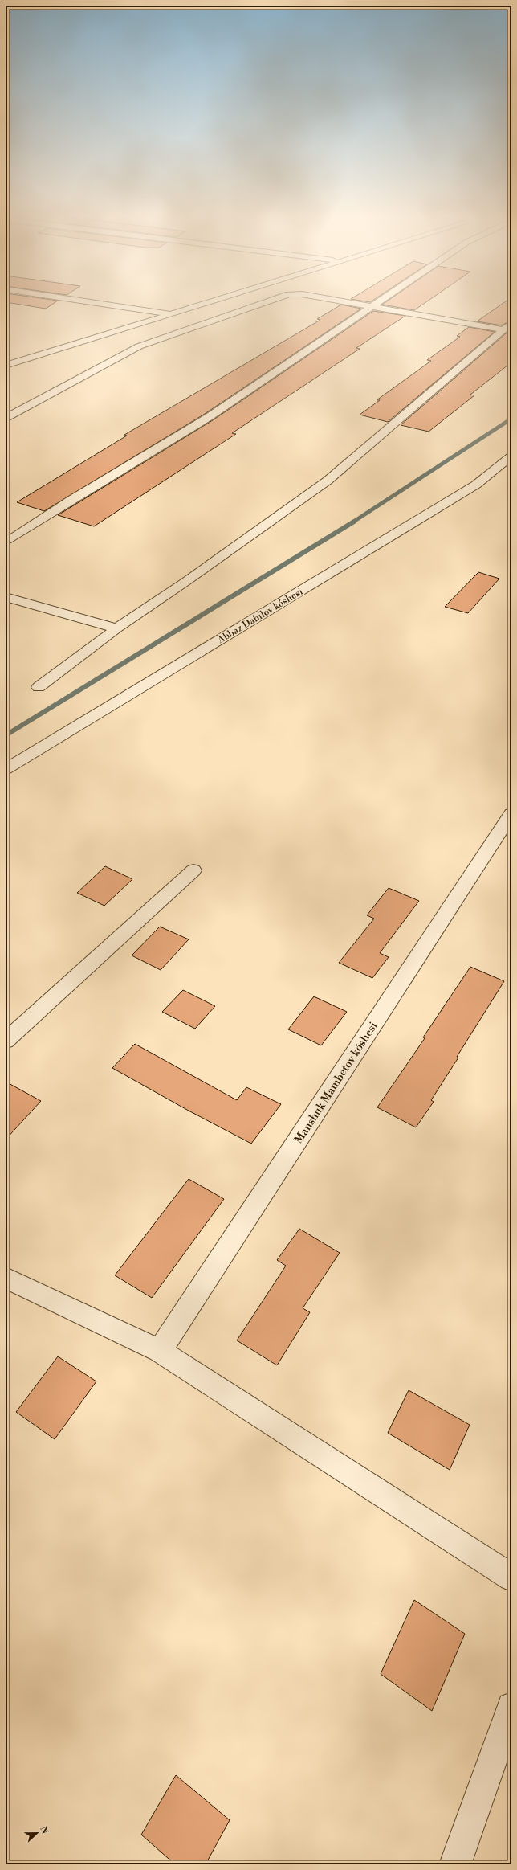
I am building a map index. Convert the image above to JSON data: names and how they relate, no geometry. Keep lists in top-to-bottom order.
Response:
{
  "streets": {
    "street": ["Abbaz Dabilov kóshesi", "Manshuk Mambetov kóshesi"]
  },
  "north": "right"
}
